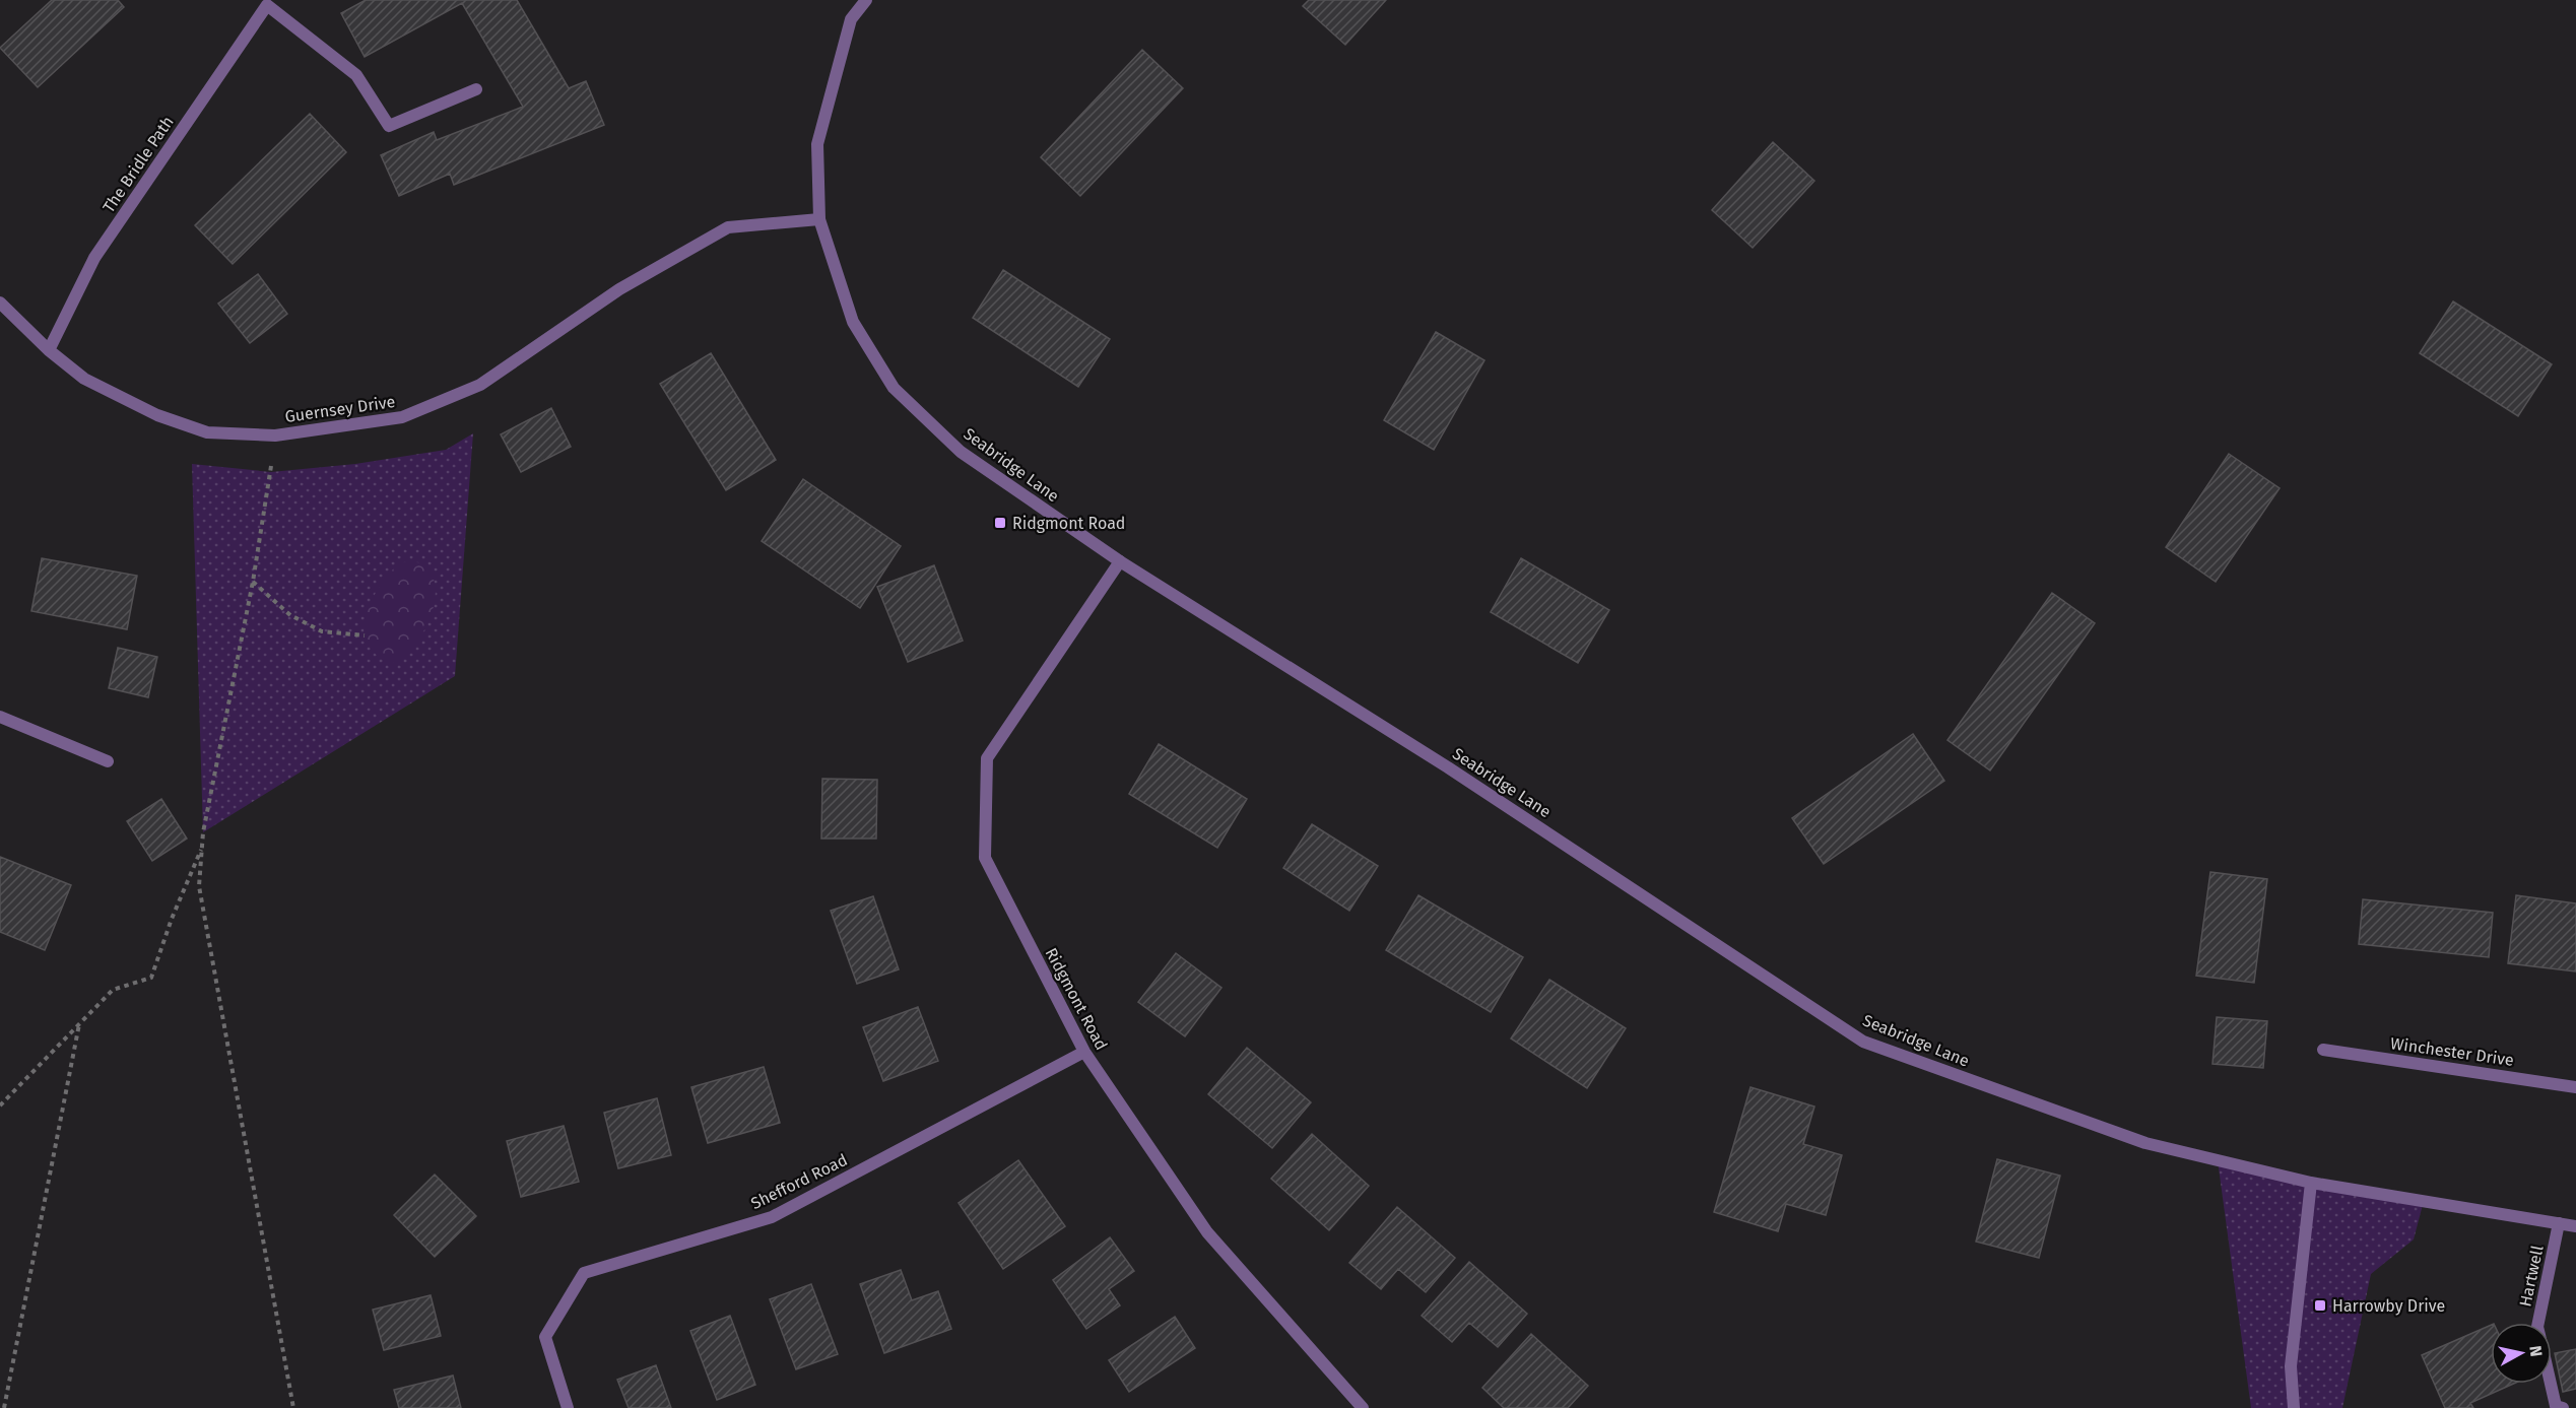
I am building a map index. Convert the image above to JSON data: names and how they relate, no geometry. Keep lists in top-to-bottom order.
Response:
{
  "streets": {
    "street": [
      "The Bridle Path",
      "Guernsey Drive",
      "Seabridge Lane",
      "Ridgmont Road",
      "Winchester Drive",
      "Shefford Road",
      "Hartwell"
    ]
  },
  "crossings": [
    ["The Bridle Path", "Guernsey Drive"],
    ["Guernsey Drive", "Seabridge Lane"],
    ["Seabridge Lane", "Ridgmont Road"],
    ["Ridgmont Road", "Shefford Road"]
  ],
  "places": {
    "transit": ["Ridgmont Road", "Harrowby Drive"]
  },
  "north": "right"
}
